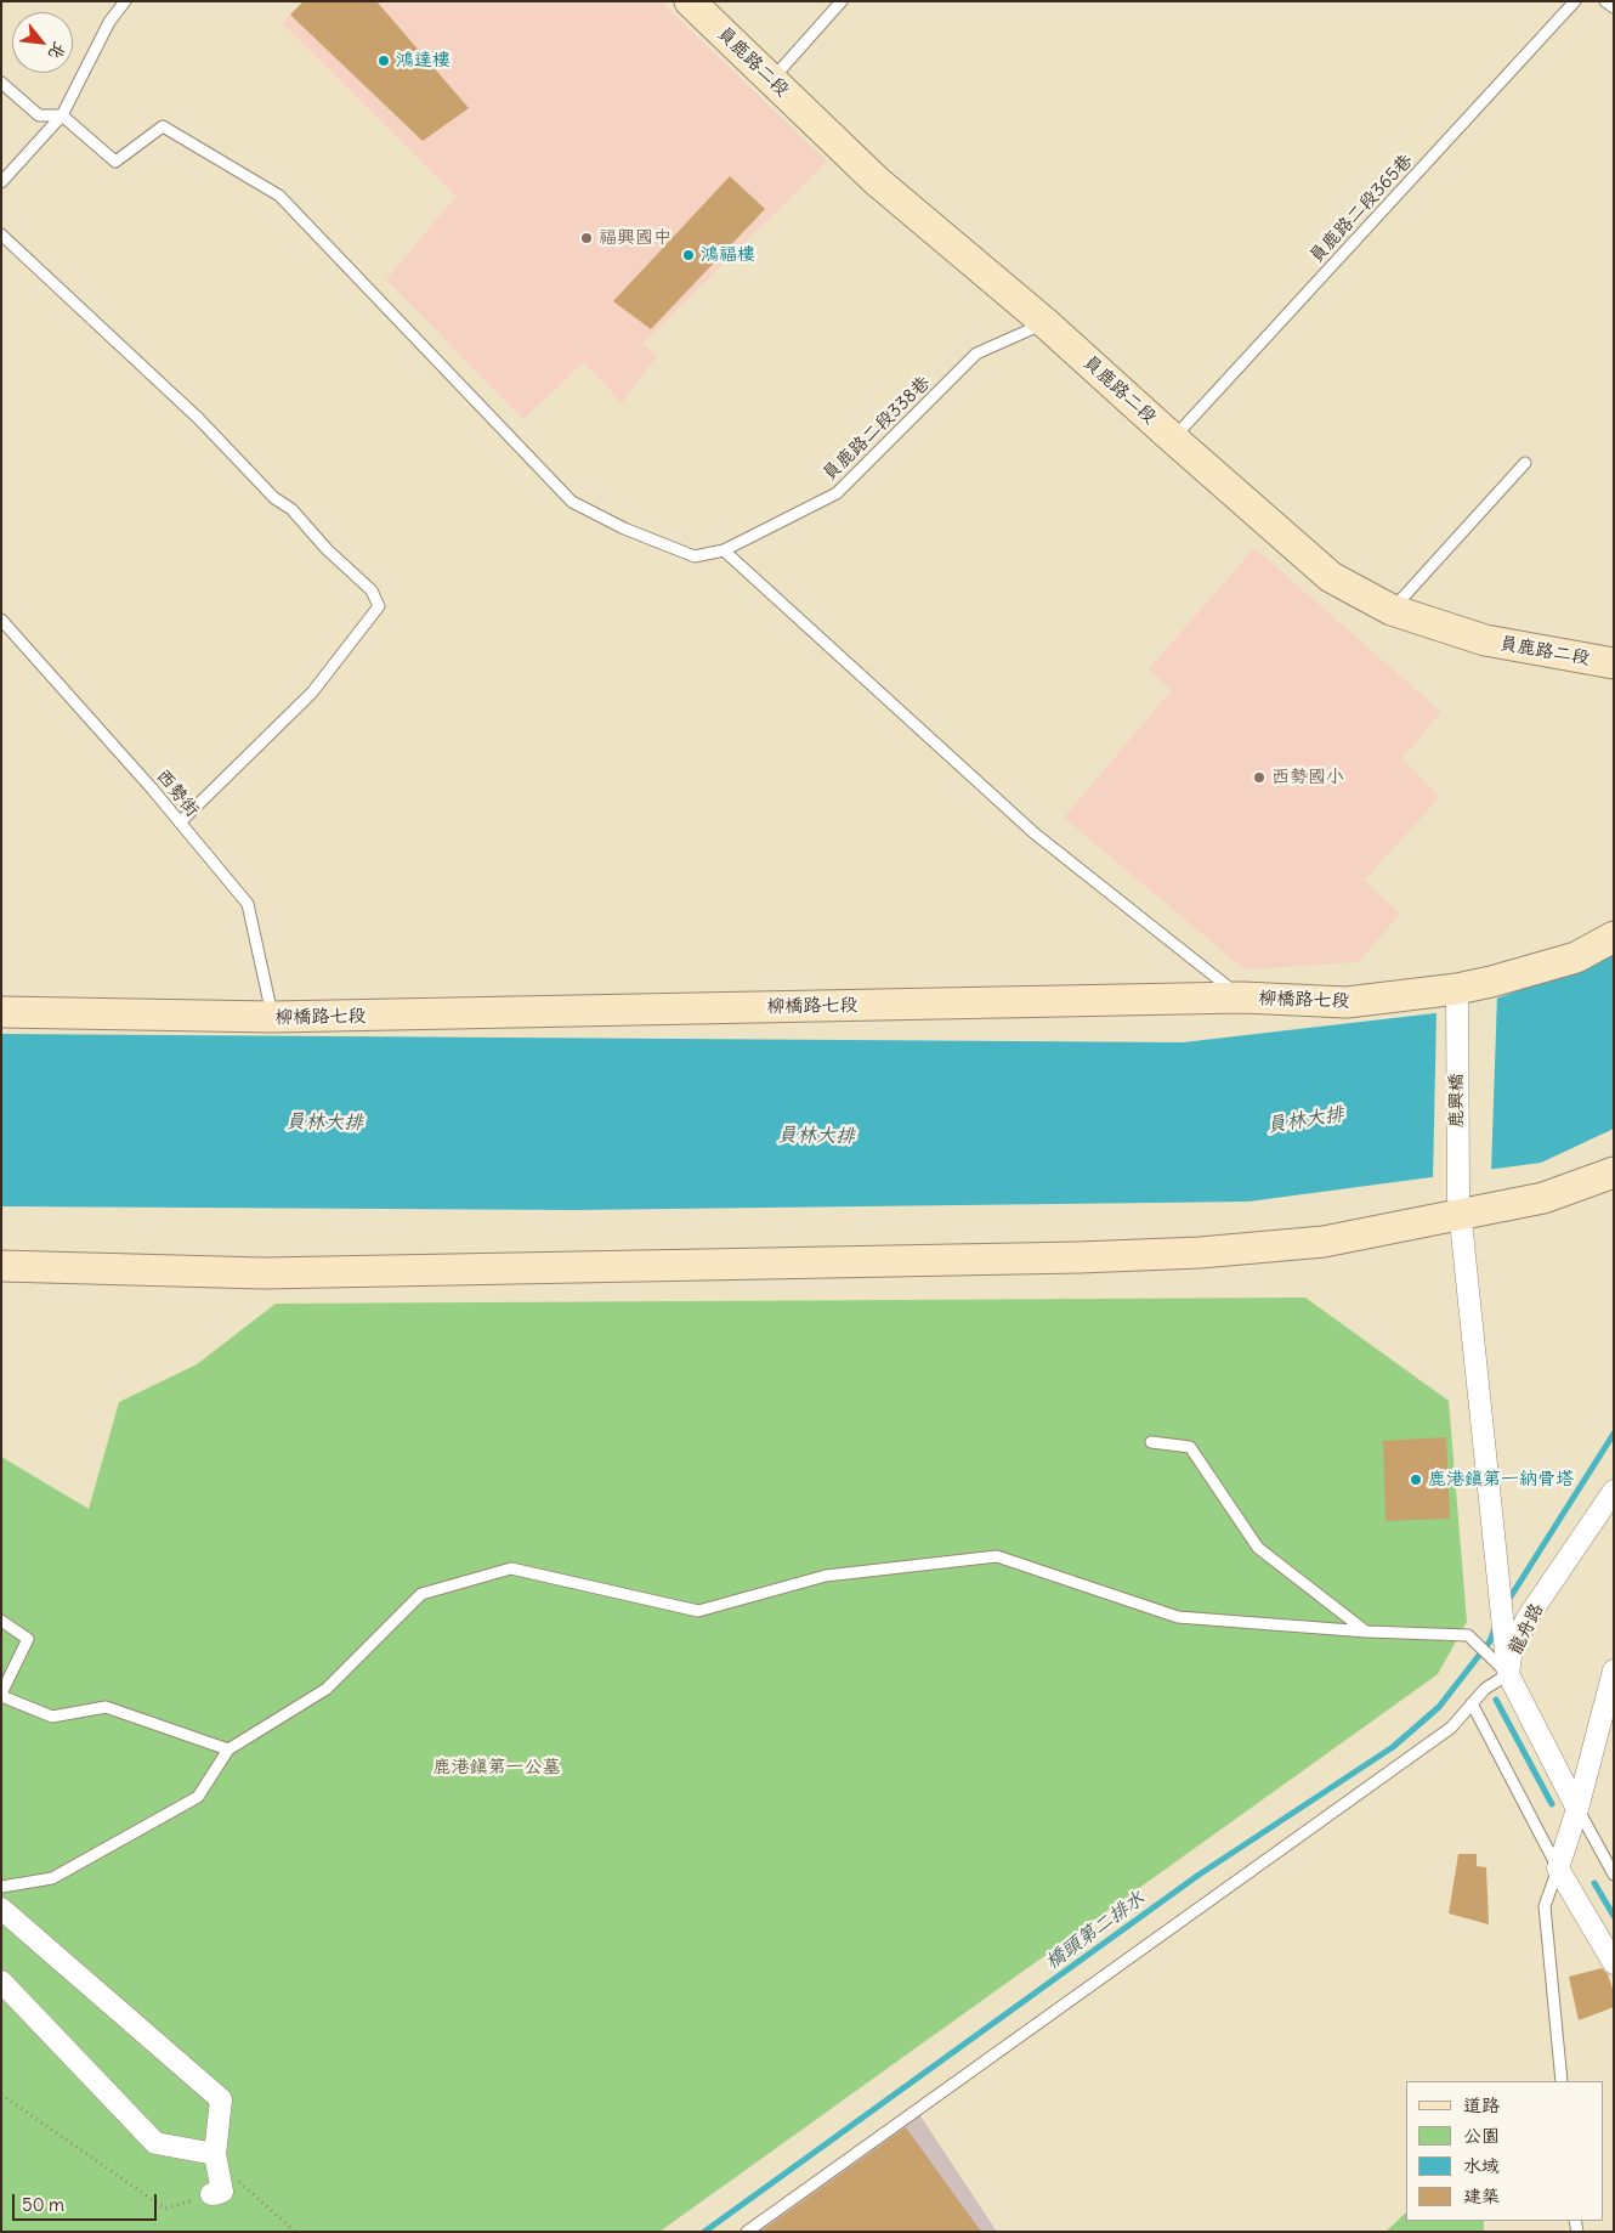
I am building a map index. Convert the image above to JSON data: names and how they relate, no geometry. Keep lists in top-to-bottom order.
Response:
{
  "streets": {
    "main road": ["員鹿路二段", "柳橋路七段"],
    "street": ["鹿興橋", "龍舟路"],
    "lane": ["員鹿路二段365巷", "員鹿路二段338巷", "西勢街"]
  },
  "crossings": [
    ["員鹿路二段", "員鹿路二段365巷"],
    ["員鹿路二段", "員鹿路二段338巷"],
    ["西勢街", "柳橋路七段"],
    ["柳橋路七段", "鹿興橋"],
    ["鹿興橋", "龍舟路"]
  ],
  "water": ["員林大排", "橋頭第二排水"],
  "parks": ["鹿港鎮第一公墓"],
  "places": [
    "鴻達樓",
    "福興國中",
    "鴻福樓",
    "西勢國小",
    "鹿港鎮第一納骨塔"
  ],
  "legend": [
    "道路",
    "公園",
    "水域",
    "建築"
  ],
  "scale_bar": "50 m",
  "north": "bottom right"
}
